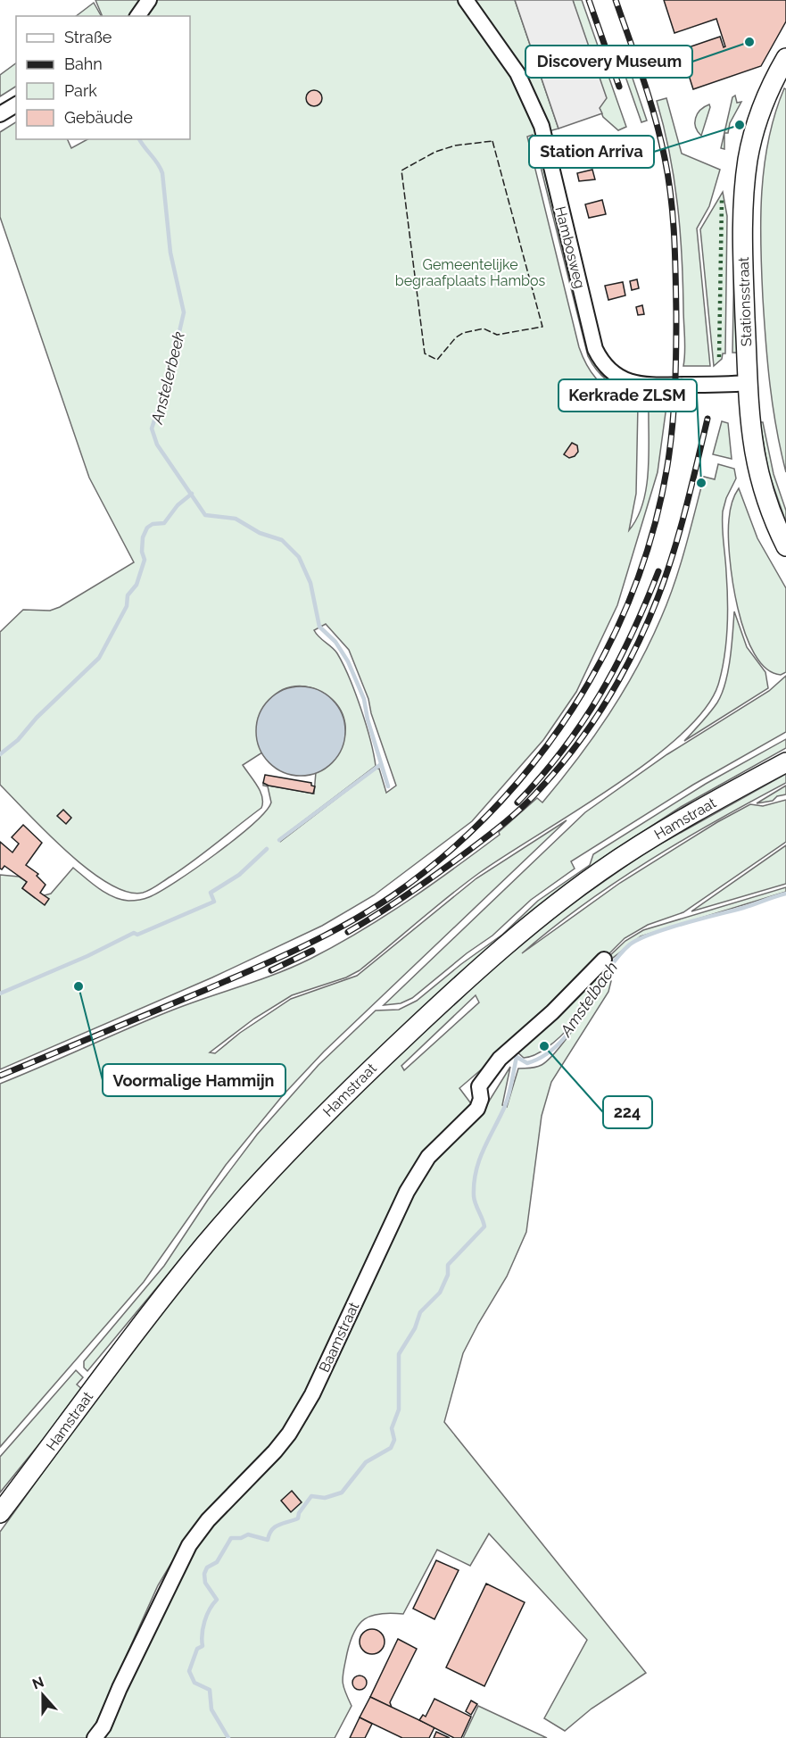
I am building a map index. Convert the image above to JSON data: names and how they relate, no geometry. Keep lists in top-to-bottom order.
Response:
{
  "streets": {
    "main road": ["Stationsstraat", "Hamstraat"],
    "street": ["Hambosweg", "Baamstraat"]
  },
  "crossings": [
    ["Hambosweg", "Stationsstraat"]
  ],
  "water": ["Anstelerbeek", "Amstelbach"],
  "parks": ["Gemeentelijke begraafplaats Hambos"],
  "places": [
    "Discovery Museum",
    "Station Arriva",
    "Kerkrade ZLSM",
    "Voormalige Hammijn",
    "224"
  ],
  "legend": [
    "Straße",
    "Bahn",
    "Park",
    "Gebäude"
  ],
  "north": "top"
}
